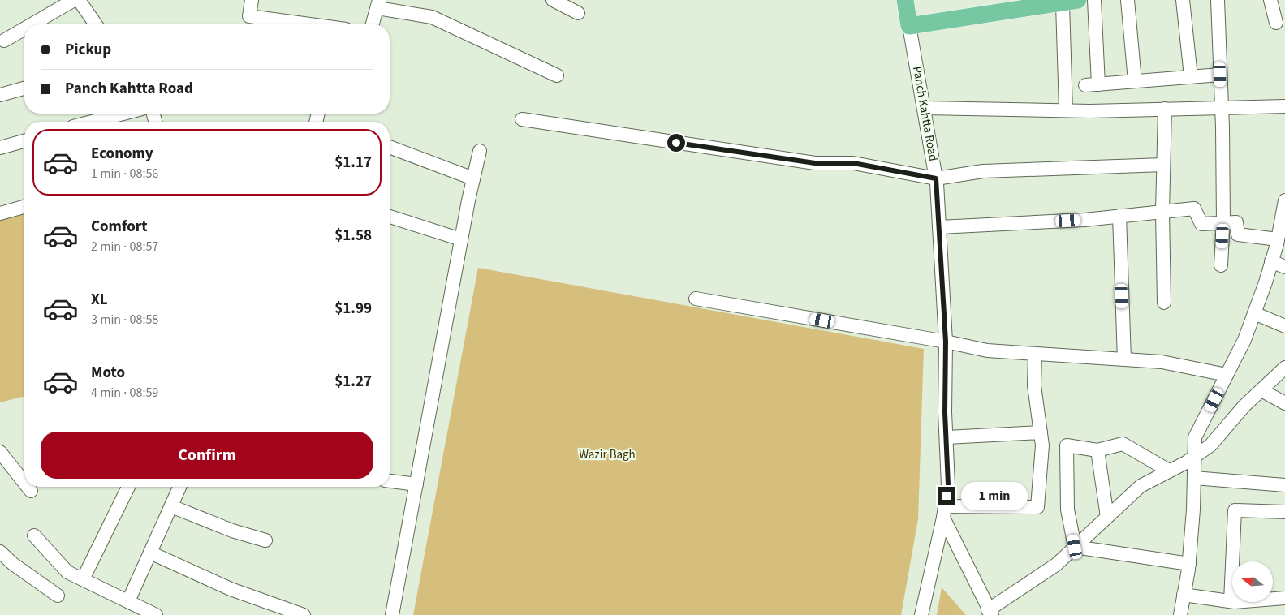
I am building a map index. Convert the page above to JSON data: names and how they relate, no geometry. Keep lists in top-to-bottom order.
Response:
{
  "streets": {
    "main road": ["Panch Kahtta Road"]
  },
  "parks": ["Wazir Bagh"],
  "north": "left",
  "page": {
    "banner": ["Pickup", "Panch Kahtta Road"],
    "list": [
      {
        "name": "Economy",
        "note": "1 min · 08:56",
        "value": "$1.17"
      },
      {
        "name": "Comfort",
        "note": "2 min · 08:57",
        "value": "$1.58"
      },
      {
        "name": "XL",
        "note": "3 min · 08:58",
        "value": "$1.99"
      },
      {
        "name": "Moto",
        "note": "4 min · 08:59",
        "value": "$1.27"
      }
    ],
    "buttons": "Confirm",
    "bubble": "1 min"
  }
}
